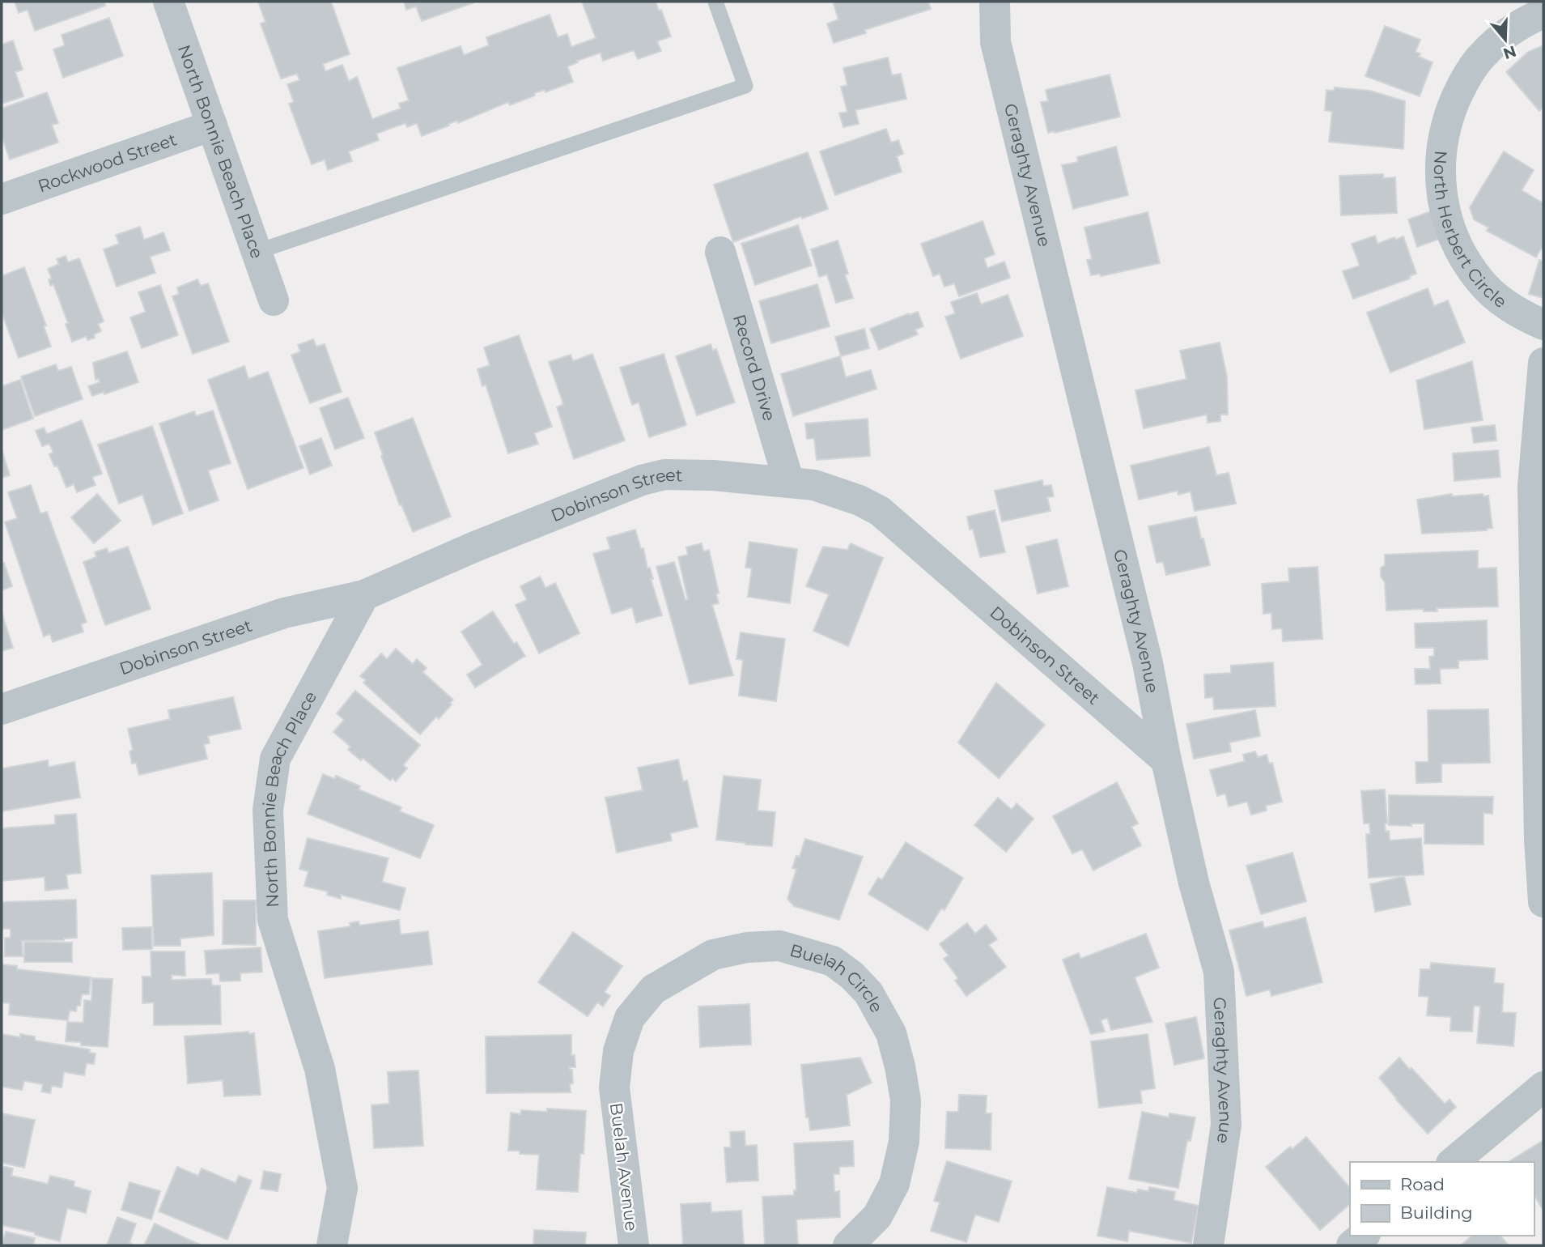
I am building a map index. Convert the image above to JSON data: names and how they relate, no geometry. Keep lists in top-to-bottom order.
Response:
{
  "streets": {
    "street": [
      "North Bonnie Beach Place",
      "Rockwood Street",
      "Geraghty Avenue",
      "North Herbert Circle",
      "Record Drive",
      "Dobinson Street",
      "Buelah Circle",
      "Buelah Avenue"
    ]
  },
  "crossings": [
    ["North Bonnie Beach Place", "Rockwood Street"],
    ["North Bonnie Beach Place", "Dobinson Street"],
    ["Geraghty Avenue", "Dobinson Street"],
    ["Record Drive", "Dobinson Street"],
    ["Buelah Circle", "Buelah Avenue"]
  ],
  "legend": ["Road", "Building"],
  "north": "bottom"
}
